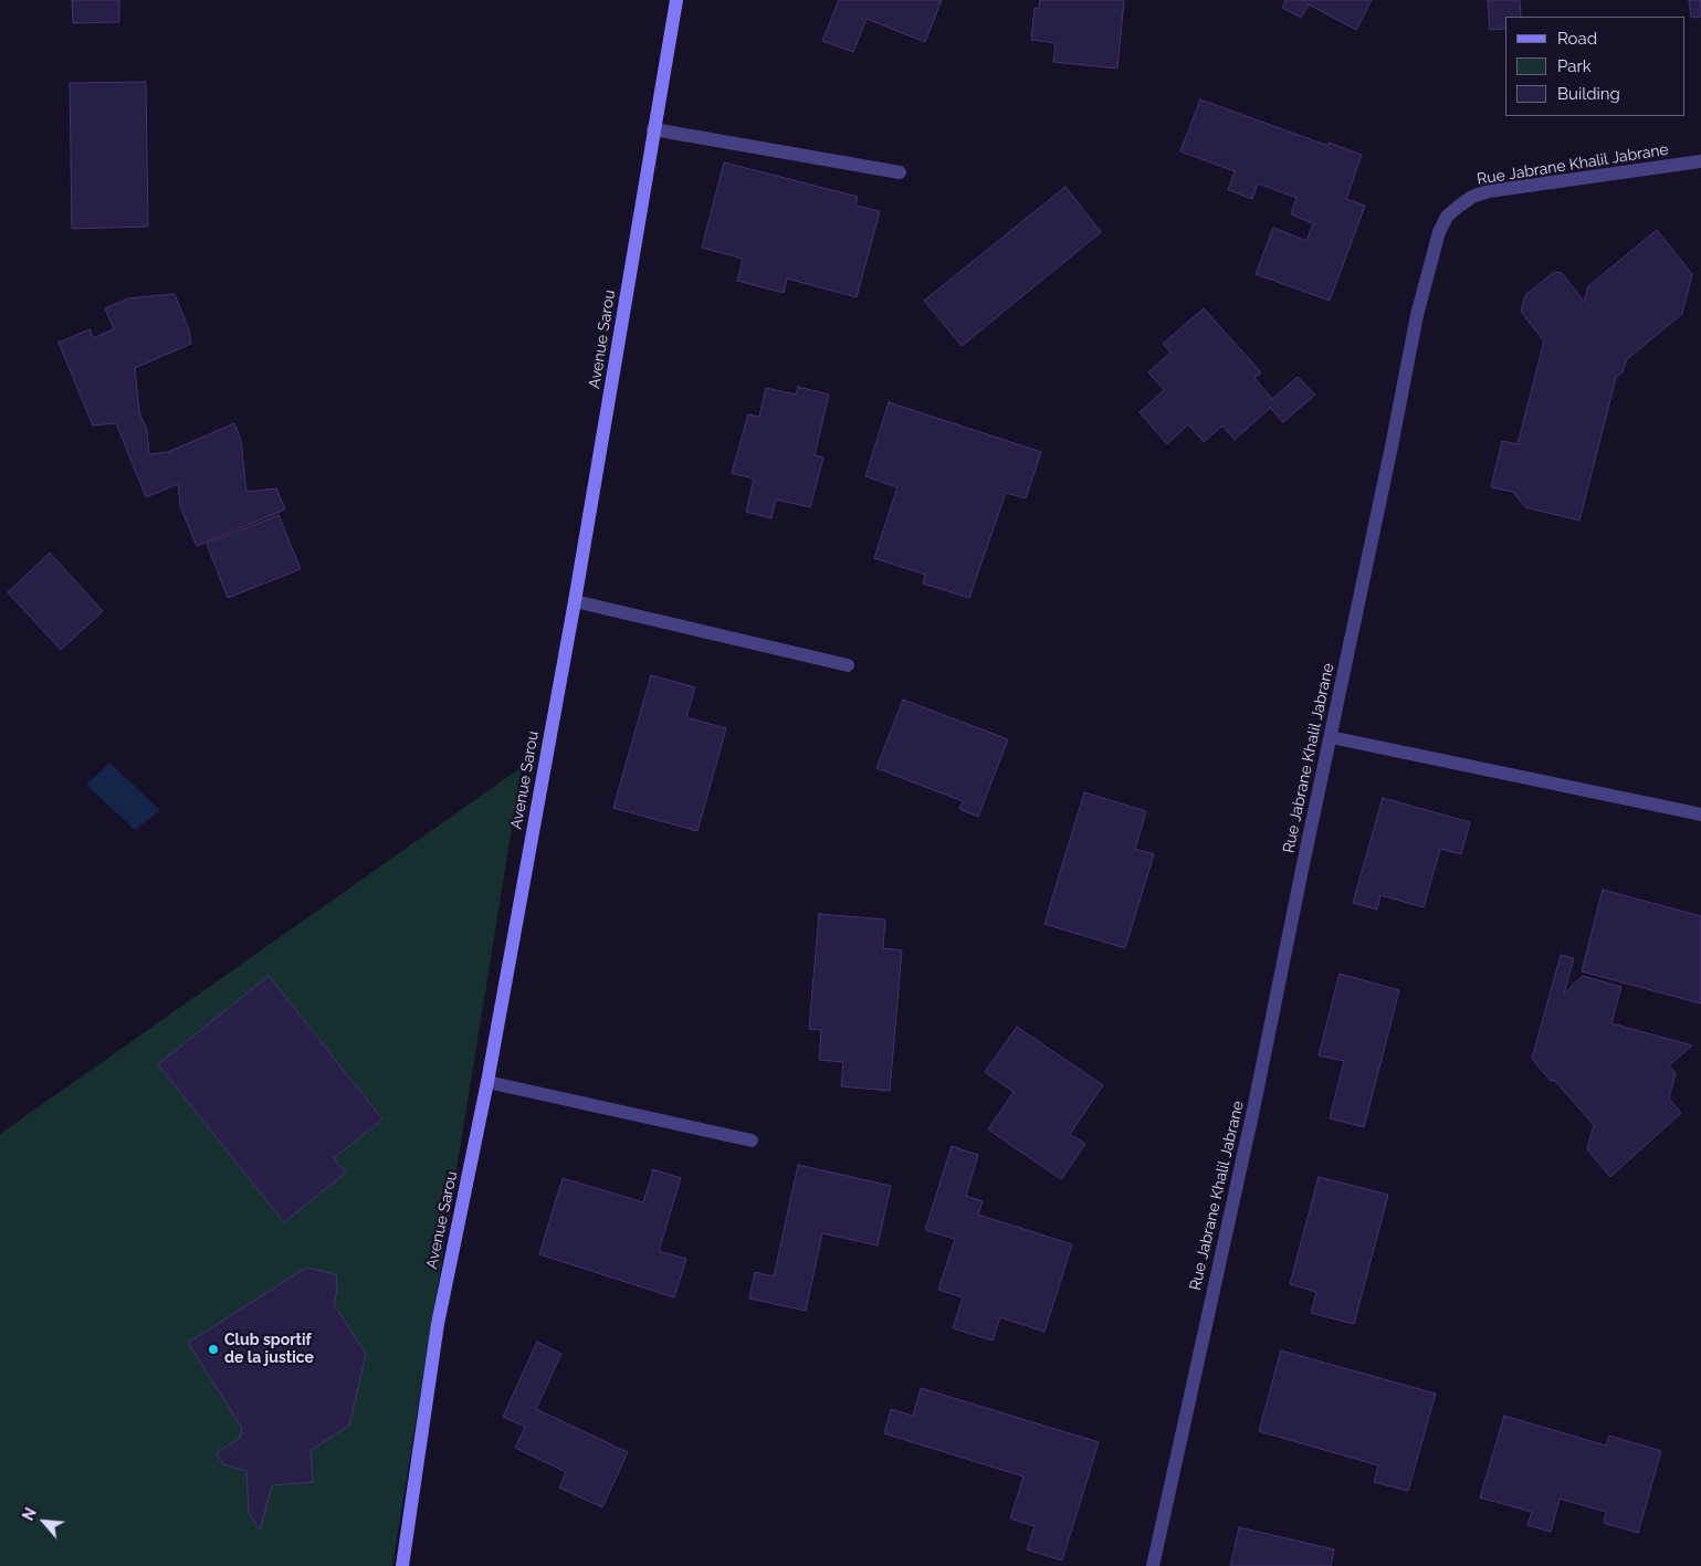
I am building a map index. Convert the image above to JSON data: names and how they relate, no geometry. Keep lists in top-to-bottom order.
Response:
{
  "streets": {
    "street": ["Rue Jabrane Khalil Jabrane", "Avenue Sarou"]
  },
  "places": ["Club sportif de la justice"],
  "legend": ["Road", "Park", "Building"],
  "north": "top left"
}
